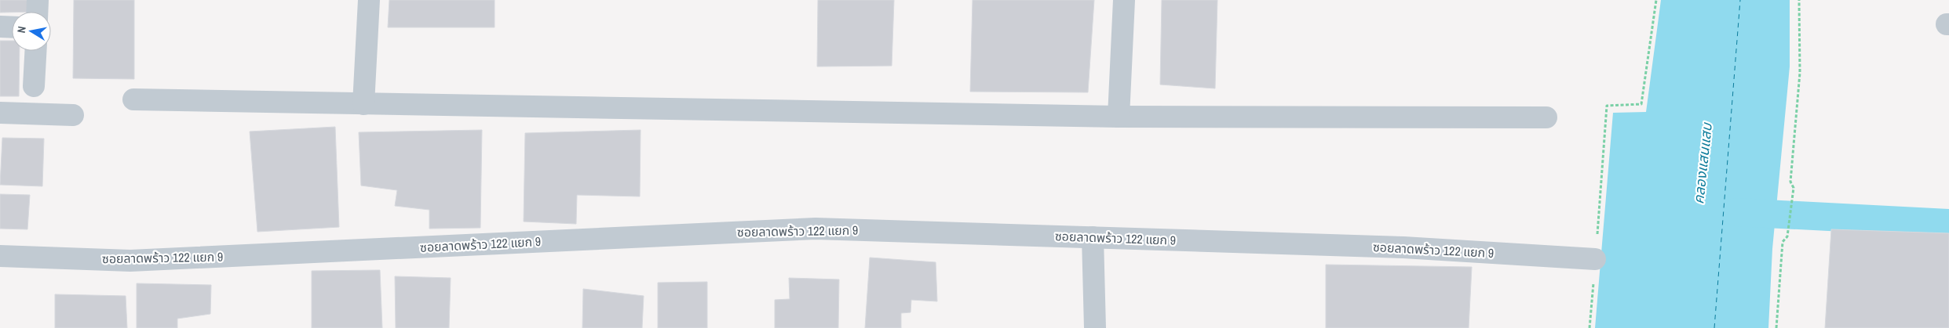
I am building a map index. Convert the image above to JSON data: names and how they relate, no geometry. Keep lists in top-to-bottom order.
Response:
{
  "streets": {
    "street": ["ซอยลาดพร้าว 122 แยก 9"]
  },
  "water": ["คลองแสนแสบ"],
  "north": "left"
}
